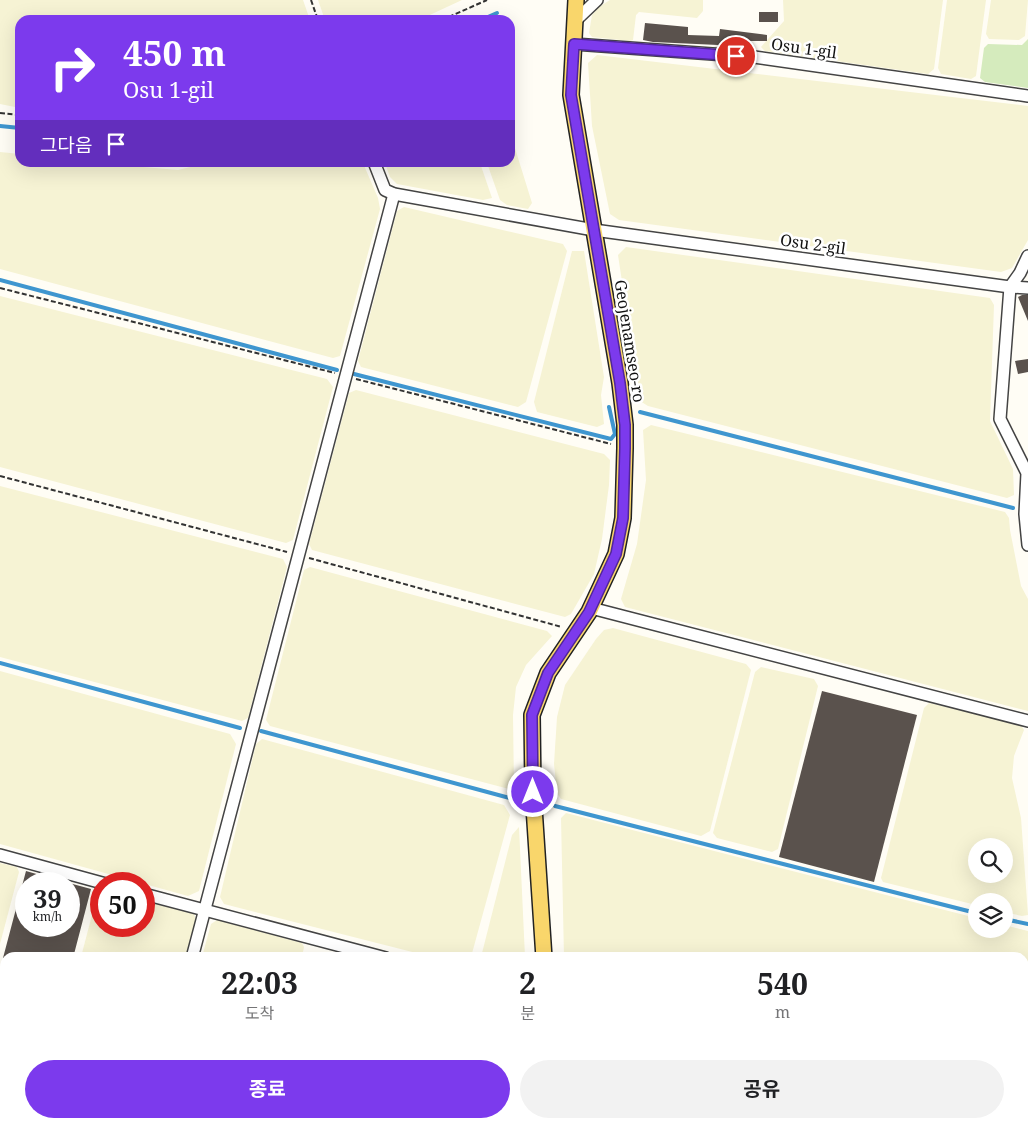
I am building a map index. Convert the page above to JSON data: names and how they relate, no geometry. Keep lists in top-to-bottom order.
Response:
{
  "streets": {
    "main road": ["Geojenamseo-ro"],
    "street": ["Osu 1-gil", "Osu 2-gil"]
  },
  "crossings": [
    ["Osu 1-gil", "Geojenamseo-ro"],
    ["Osu 2-gil", "Geojenamseo-ro"]
  ],
  "page": {
    "turn": ["450 m", "Osu 1-gil"],
    "then": "그다음",
    "speed": "39 km/h",
    "limit": "50",
    "eta": [
      "22:03",
      "도착",
      "2",
      "분",
      "540",
      "m"
    ],
    "buttons": ["종료", "공유"]
  }
}
